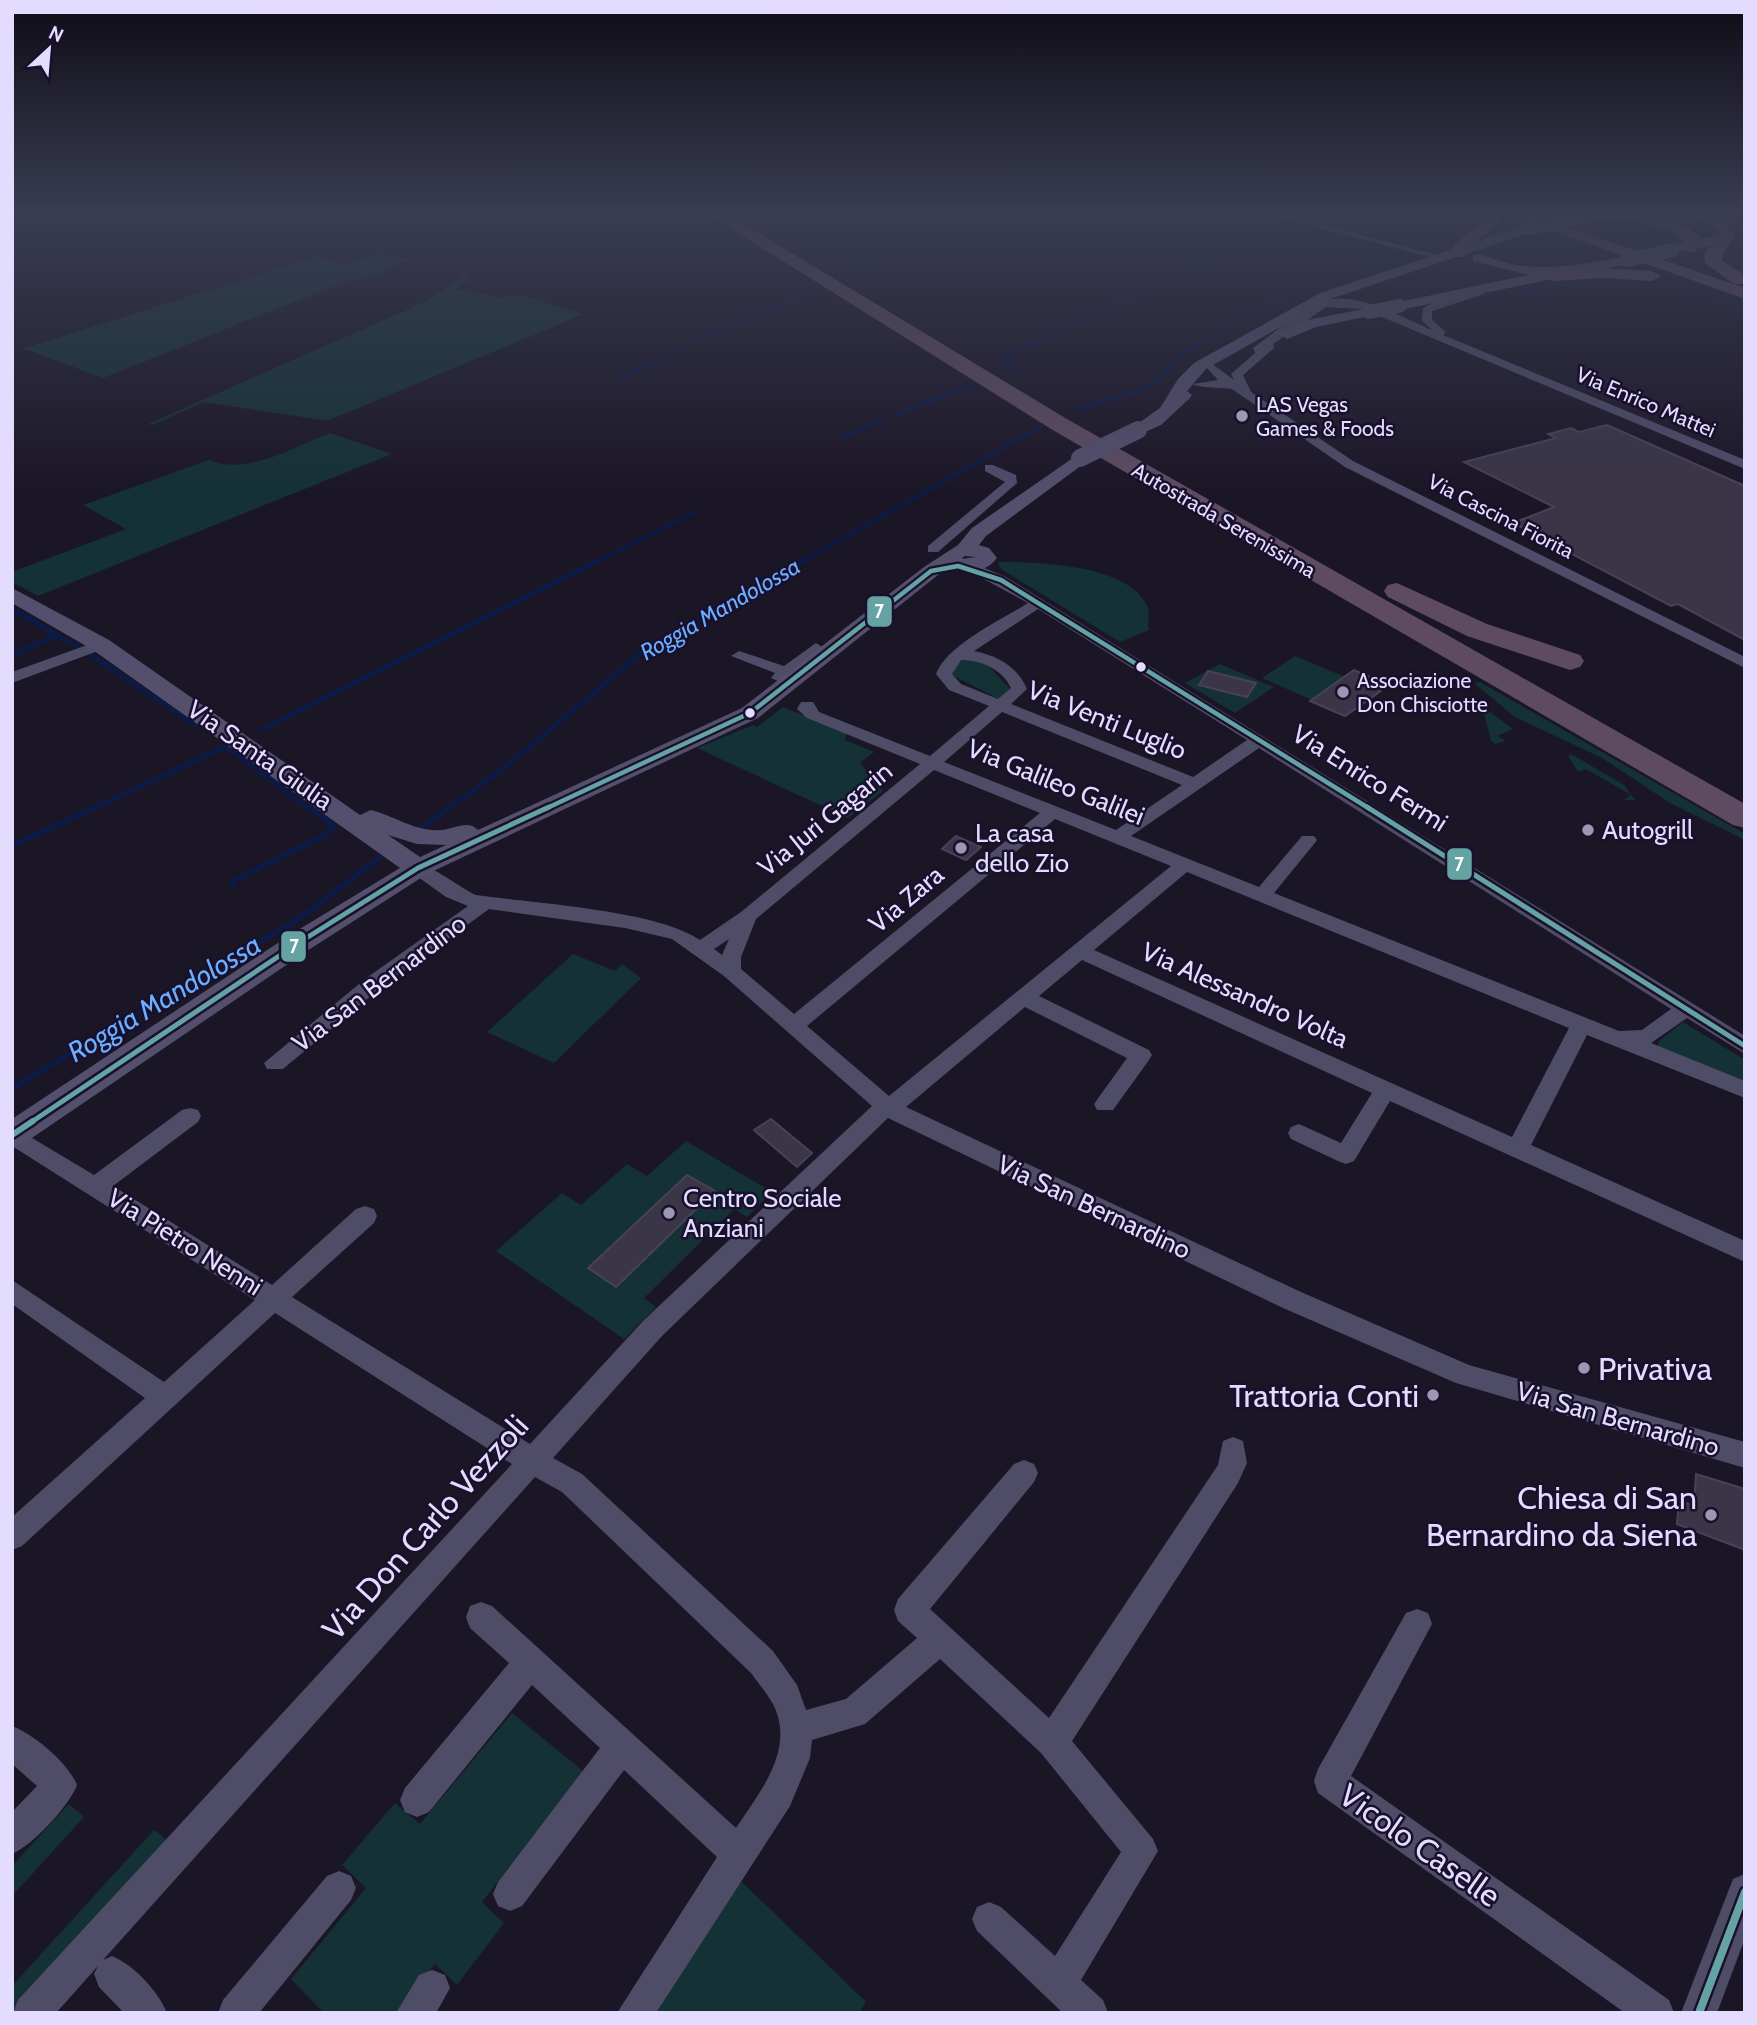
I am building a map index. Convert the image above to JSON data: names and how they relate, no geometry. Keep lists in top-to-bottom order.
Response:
{
  "streets": {
    "highway": ["Autostrada Serenissima"],
    "street": [
      "Via Enrico Mattei",
      "Via Cascina Fiorita",
      "Via Venti Luglio",
      "Via Santa Giulia",
      "Via Enrico Fermi",
      "Via Galileo Galilei",
      "Via Juri Gagarin",
      "Via Zara",
      "Via San Bernardino",
      "Via Alessandro Volta",
      "Via Pietro Nenni",
      "Via Don Carlo Vezzoli",
      "Vicolo Caselle"
    ]
  },
  "crossings": [
    ["Via Venti Luglio", "Via Enrico Fermi"],
    ["Via Venti Luglio", "Via Galileo Galilei"],
    ["Via Venti Luglio", "Via Juri Gagarin"],
    ["Via Santa Giulia", "Via San Bernardino"],
    ["Via Galileo Galilei", "Via Juri Gagarin"],
    ["Via Galileo Galilei", "Via Zara"],
    ["Via Galileo Galilei", "Via Don Carlo Vezzoli"],
    ["Via Juri Gagarin", "Via San Bernardino"],
    ["Via Zara", "Via San Bernardino"],
    ["Via San Bernardino", "Via Don Carlo Vezzoli"],
    ["Via Alessandro Volta", "Via Don Carlo Vezzoli"],
    ["Via Pietro Nenni", "Via Don Carlo Vezzoli"]
  ],
  "water": ["Roggia Mandolossa"],
  "places": [
    "LAS Vegas Games & Foods",
    "Associazione Don Chisciotte",
    "Autogrill",
    "La casa dello Zio",
    "Centro Sociale Anziani",
    "Privativa",
    "Trattoria Conti",
    "Chiesa di San Bernardino da Siena"
  ],
  "lines": ["transit line 7"],
  "north": "top right"
}
